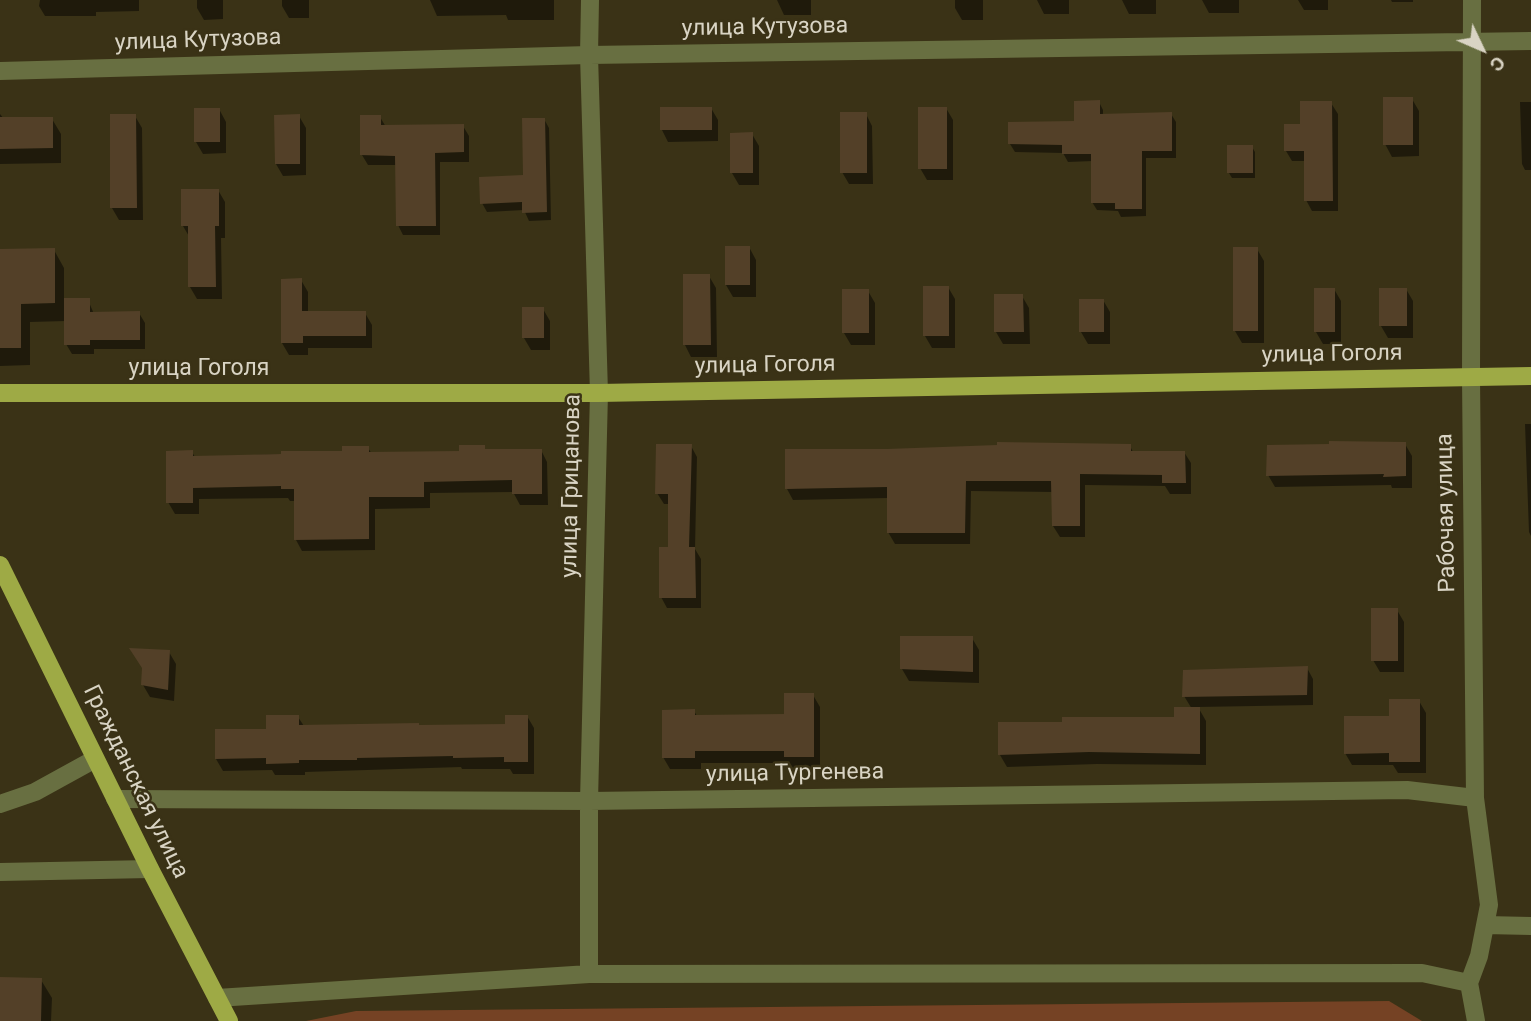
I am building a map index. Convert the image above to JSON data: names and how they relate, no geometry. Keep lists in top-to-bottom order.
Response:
{
  "streets": {
    "main road": ["улица Гоголя", "Гражданская улица"],
    "street": [
      "улица Кутузова",
      "улица Грицанова",
      "Рабочая улица",
      "улица Тургенева"
    ]
  },
  "crossings": [
    ["улица Кутузова", "улица Грицанова"],
    ["улица Кутузова", "Рабочая улица"],
    ["улица Гоголя", "улица Грицанова"],
    ["улица Гоголя", "Рабочая улица"],
    ["улица Грицанова", "улица Тургенева"],
    ["Рабочая улица", "улица Тургенева"],
    ["улица Тургенева", "Гражданская улица"]
  ],
  "north": "bottom right"
}
